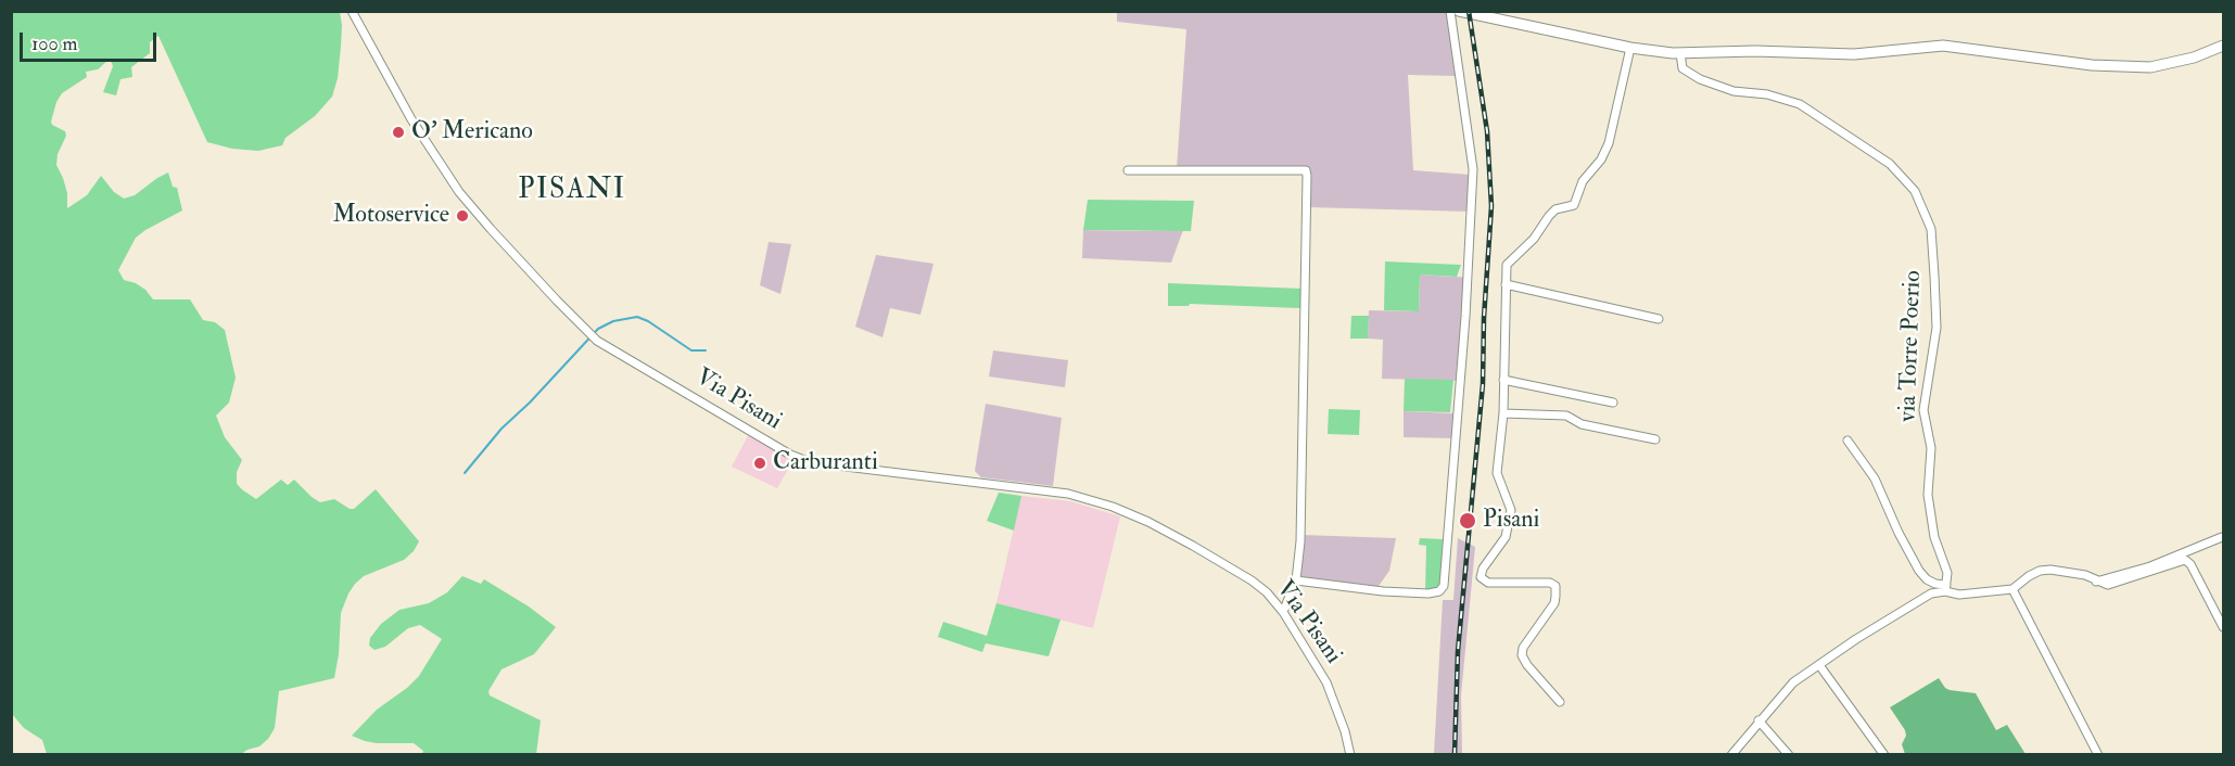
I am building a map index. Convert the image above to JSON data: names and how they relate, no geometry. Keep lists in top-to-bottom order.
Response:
{
  "streets": {
    "street": ["via Torre Poerio", "Via Pisani"]
  },
  "districts": ["PISANI"],
  "places": [
    "O' Mericano",
    "Motoservice",
    "Carburanti",
    "Pisani"
  ],
  "scale_bar": "100 m"
}
